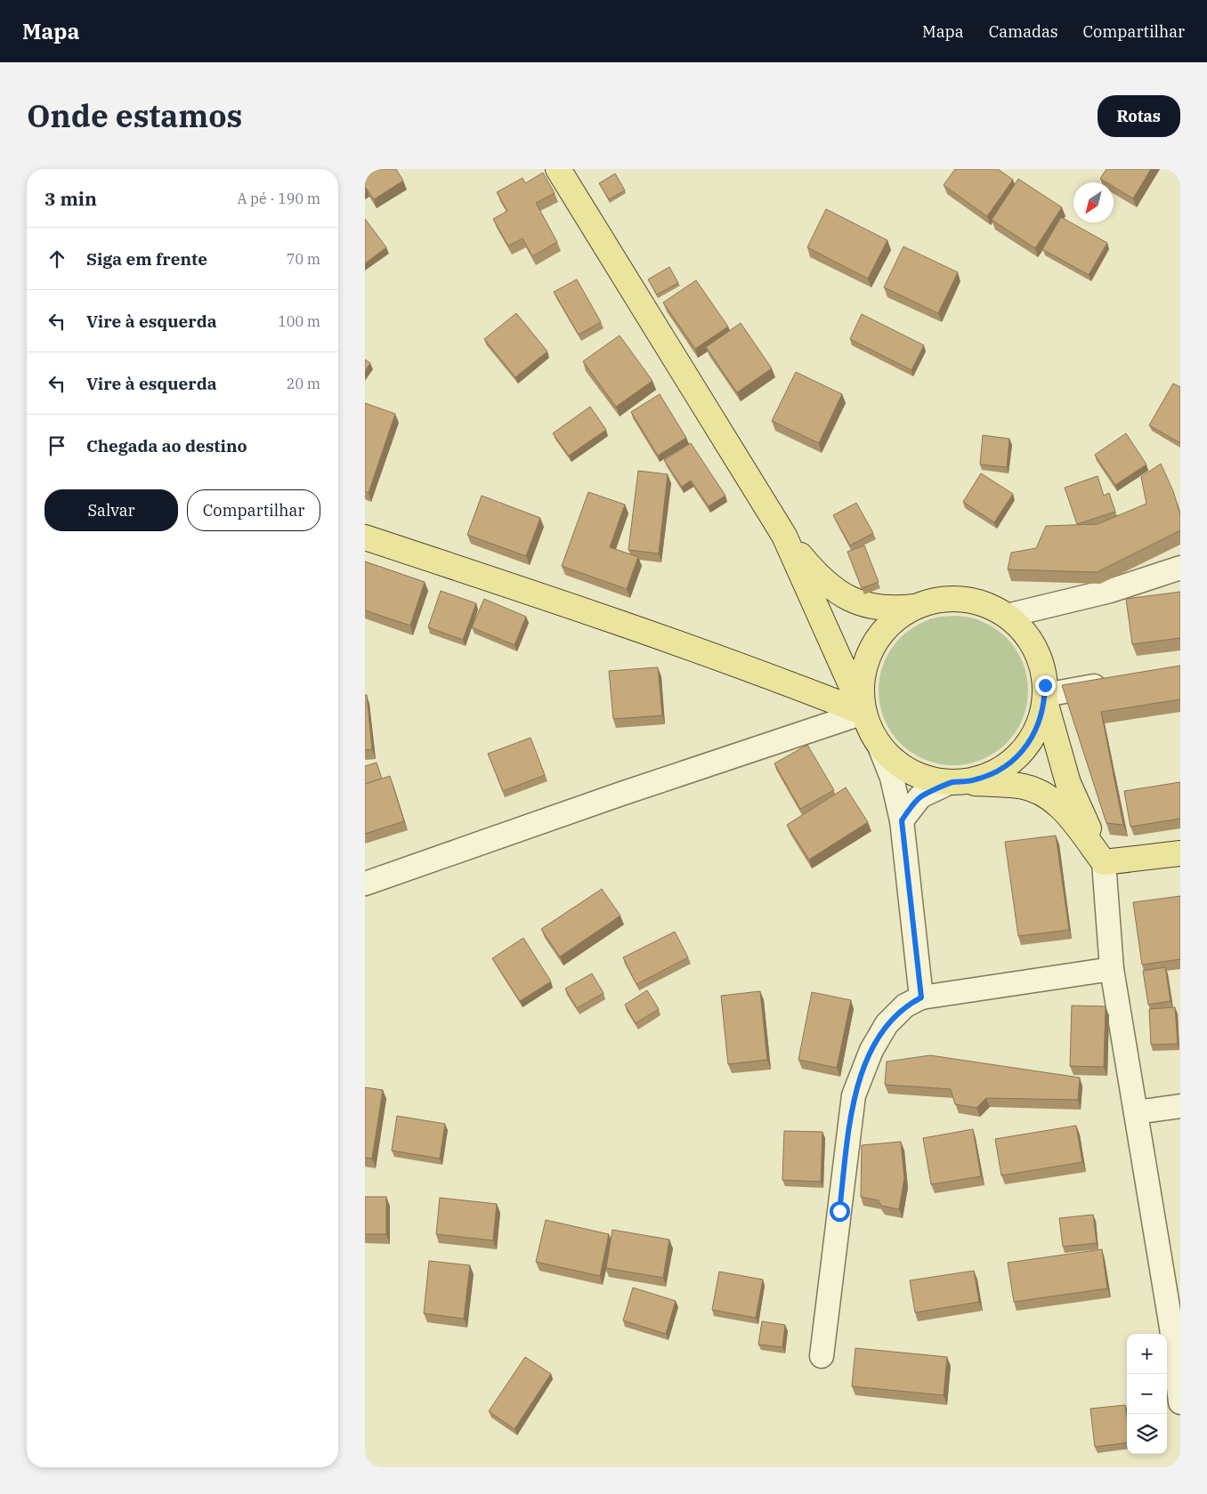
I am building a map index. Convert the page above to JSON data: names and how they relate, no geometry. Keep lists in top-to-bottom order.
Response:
{
  "north": "bottom left",
  "page": {
    "header": "Mapa",
    "nav": ["Mapa", "Camadas", "Compartilhar"],
    "title": "Onde estamos",
    "buttons": [
      "Rotas",
      ["Salvar", "Compartilhar"]
    ],
    "heading": ["3 min", "A pé · 190 m"],
    "list": [
      ["Siga em frente", "70 m"],
      ["Vire à esquerda", "100 m"],
      ["Vire à esquerda", "20 m"],
      "Chegada ao destino"
    ],
    "map_buttons": ["+", "−"]
  }
}
